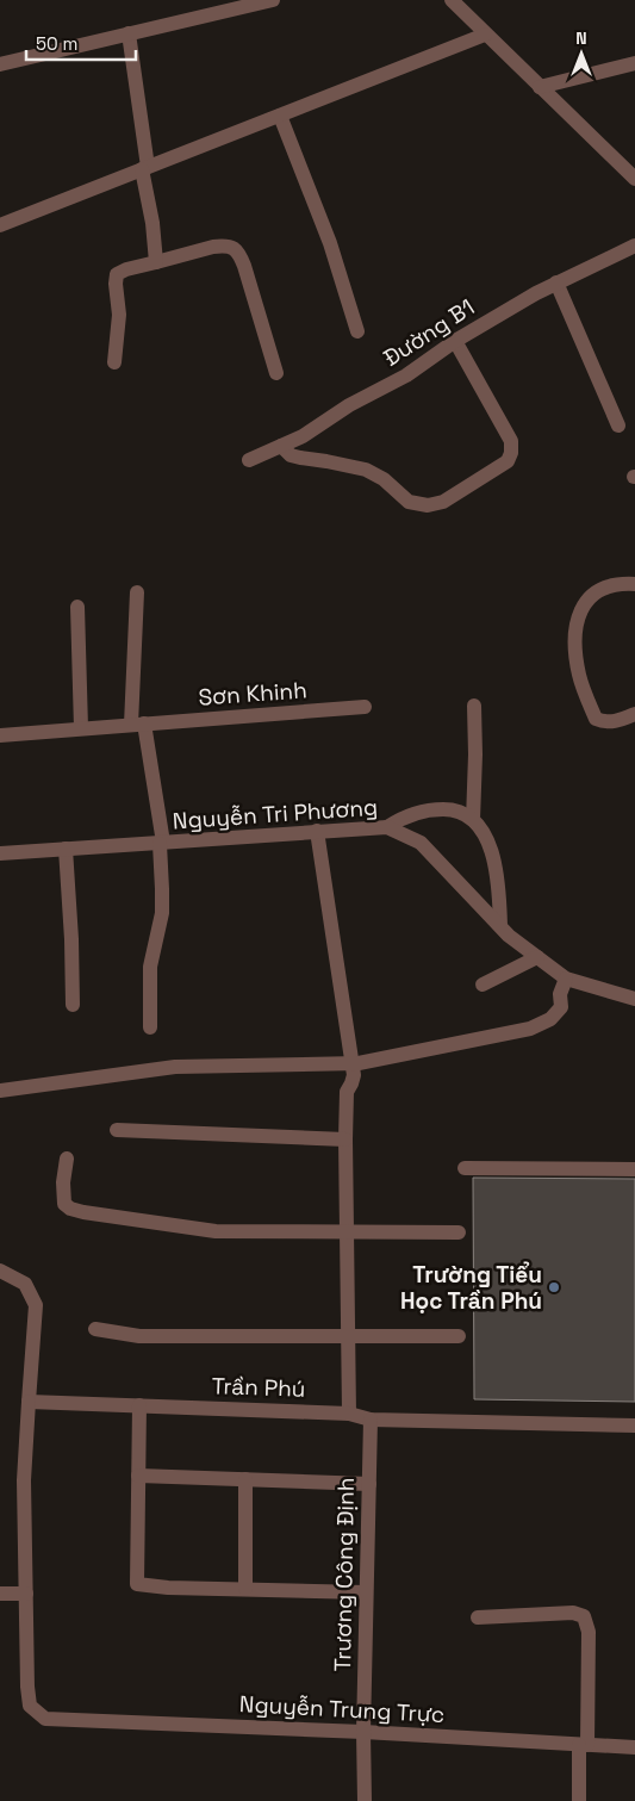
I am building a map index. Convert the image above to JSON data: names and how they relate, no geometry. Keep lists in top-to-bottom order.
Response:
{
  "streets": {
    "street": [
      "Đường B1",
      "Sơn Khinh",
      "Nguyễn Tri Phương",
      "Trần Phú",
      "Trương Công Định",
      "Nguyễn Trung Trực"
    ]
  },
  "crossings": [
    ["Trần Phú", "Trương Công Định"],
    ["Trương Công Định", "Nguyễn Trung Trực"]
  ],
  "places": ["Trường Tiểu Học Trần Phú"],
  "scale_bar": "50 m",
  "north": "top"
}
